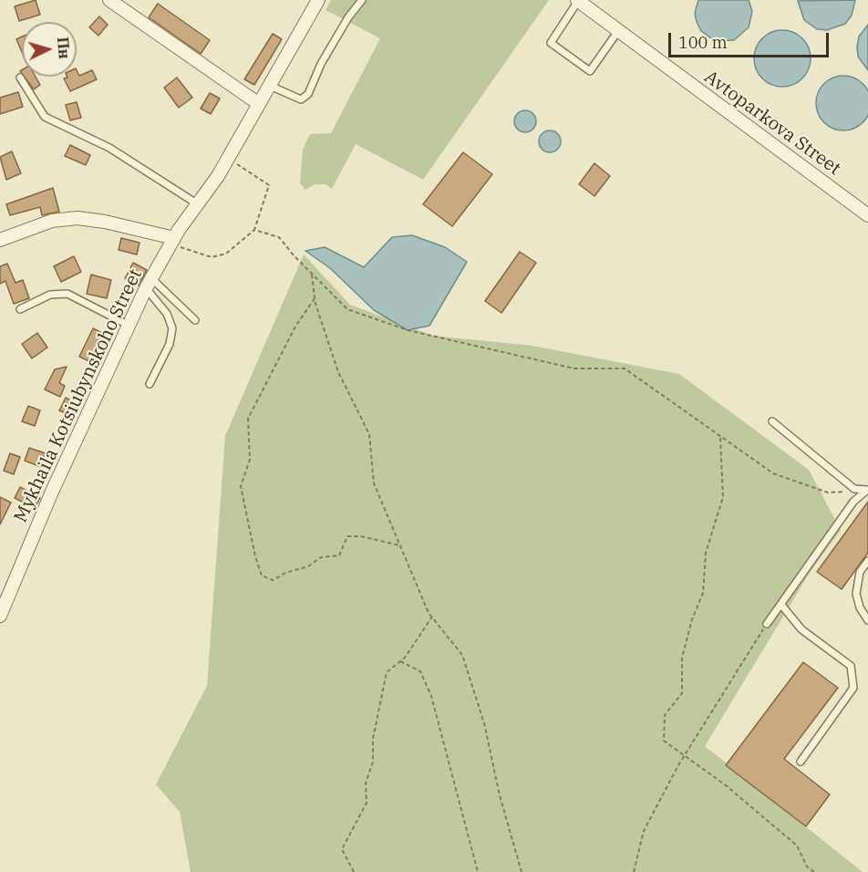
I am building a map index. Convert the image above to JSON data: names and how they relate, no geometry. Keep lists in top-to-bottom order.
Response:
{
  "streets": {
    "street": ["Avtoparkova Street", "Mykhaila Kotsiubynskoho Street"]
  },
  "scale_bar": "100 m",
  "north": "right"
}
